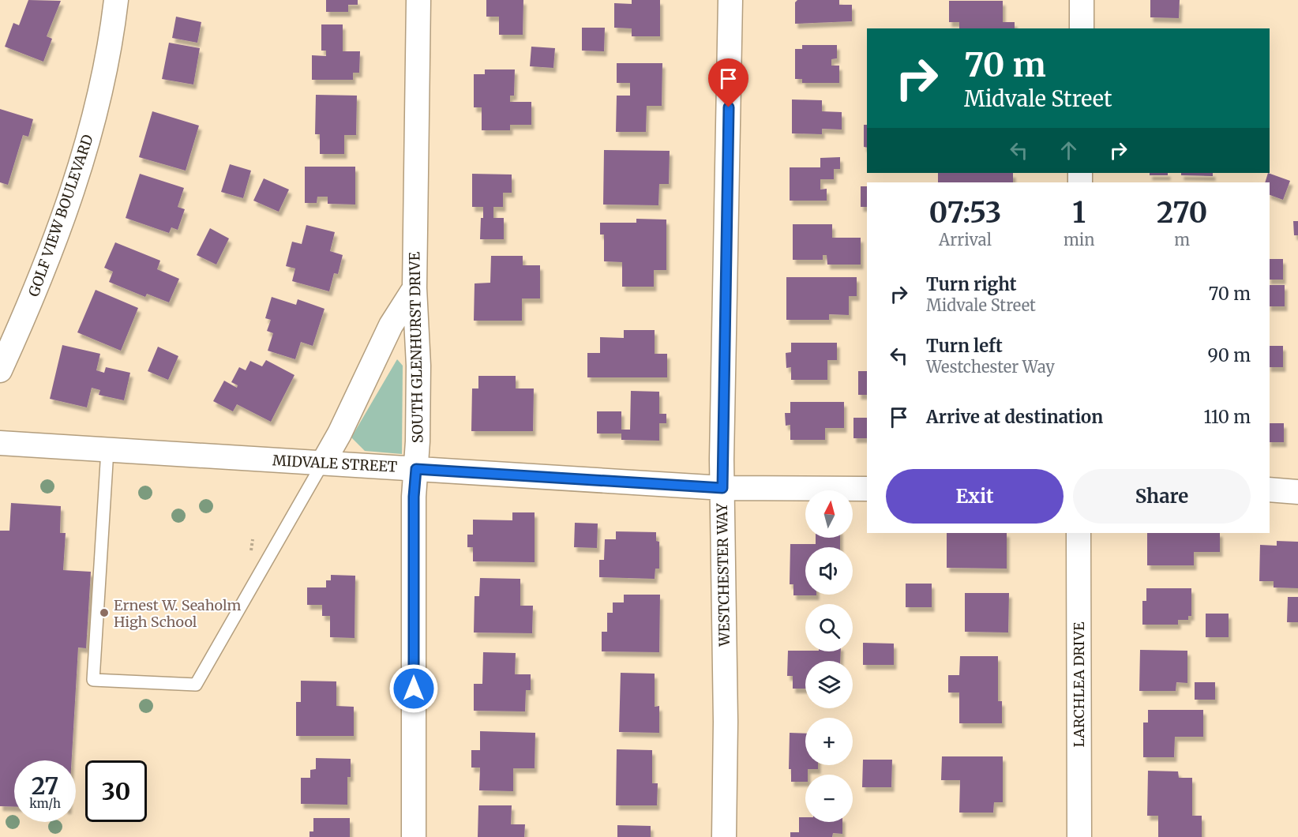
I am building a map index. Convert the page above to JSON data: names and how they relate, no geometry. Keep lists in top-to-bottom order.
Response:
{
  "streets": {
    "street": [
      "GOLF VIEW BOULEVARD",
      "SOUTH GLENHURST DRIVE",
      "MIDVALE STREET",
      "WESTCHESTER WAY",
      "LARCHLEA DRIVE"
    ]
  },
  "crossings": [
    ["SOUTH GLENHURST DRIVE", "MIDVALE STREET"],
    ["MIDVALE STREET", "WESTCHESTER WAY"]
  ],
  "places": ["Ernest W. Seaholm High School"],
  "north": "top",
  "page": {
    "turn": ["70 m", "Midvale Street"],
    "eta": [
      "07:53",
      "Arrival",
      "1",
      "min",
      "270",
      "m"
    ],
    "list": [
      {
        "name": "Turn right",
        "note": "Midvale Street",
        "value": "70 m"
      },
      {
        "name": "Turn left",
        "note": "Westchester Way",
        "value": "90 m"
      },
      {
        "name": "Arrive at destination",
        "value": "110 m"
      }
    ],
    "buttons": ["Exit", "Share"],
    "map_buttons": ["+", "−"],
    "speed": "27 km/h",
    "limit": "30"
  }
}
